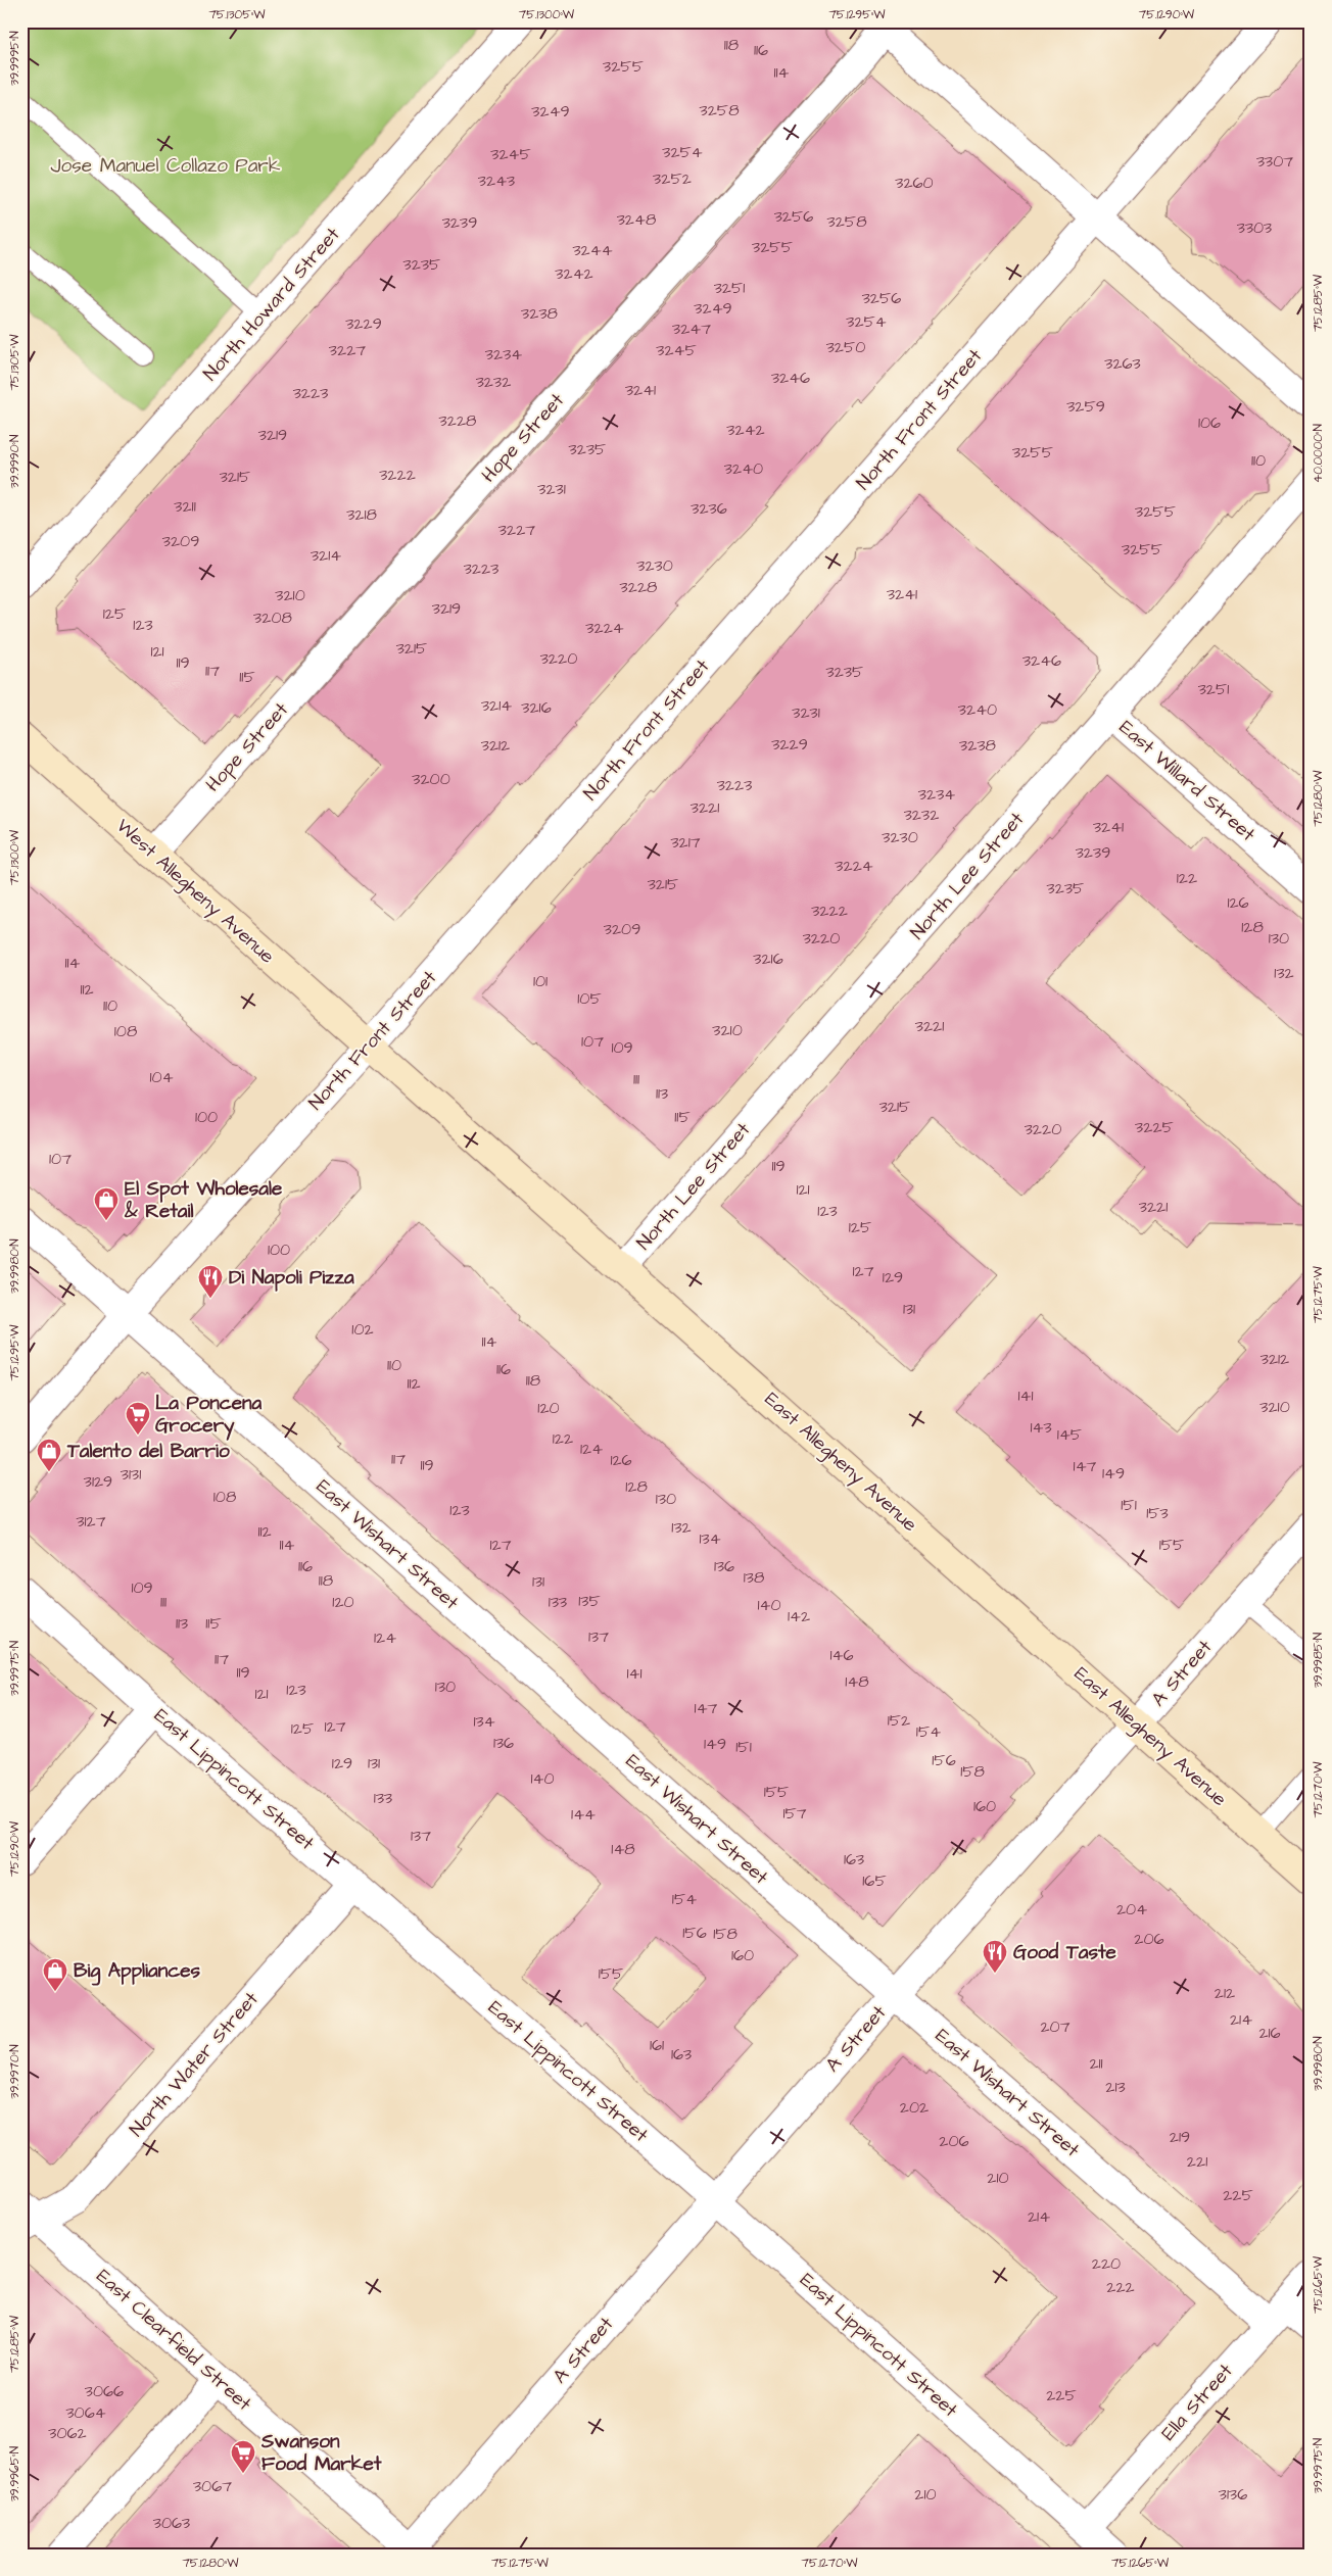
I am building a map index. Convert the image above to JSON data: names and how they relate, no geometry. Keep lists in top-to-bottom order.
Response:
{
  "streets": {
    "main road": ["West Allegheny Avenue", "East Allegheny Avenue"],
    "street": [
      "North Howard Street",
      "North Front Street",
      "Hope Street",
      "East Willard Street",
      "North Lee Street",
      "East Wishart Street",
      "A Street",
      "East Lippincott Street",
      "North Water Street",
      "East Clearfield Street",
      "Ella Street"
    ]
  },
  "crossings": [
    ["North Front Street", "West Allegheny Avenue"],
    ["North Front Street", "East Allegheny Avenue"],
    ["North Front Street", "East Wishart Street"],
    ["Hope Street", "West Allegheny Avenue"],
    ["East Willard Street", "North Lee Street"],
    ["North Lee Street", "East Allegheny Avenue"],
    ["West Allegheny Avenue", "East Allegheny Avenue"],
    ["East Allegheny Avenue", "A Street"],
    ["East Wishart Street", "A Street"],
    ["East Wishart Street", "Ella Street"],
    ["A Street", "East Lippincott Street"],
    ["A Street", "East Clearfield Street"],
    ["East Lippincott Street", "North Water Street"],
    ["East Lippincott Street", "Ella Street"],
    ["North Water Street", "East Clearfield Street"]
  ],
  "parks": ["Jose Manuel Collazo Park"],
  "places": {
    "shop": ["El Spot Wholesale & Retail", "Talento del Barrio", "Big Appliances"],
    "restaurant": ["Di Napoli Pizza", "Good Taste"],
    "supermarket": ["La Poncena Grocery", "Swanson Food Market"]
  },
  "house_numbers": [
    "118",
    "116",
    "3255",
    "114",
    "3258",
    "3249",
    "3254",
    "3245",
    "3307",
    "3252",
    "3243",
    "3260",
    "3256",
    "3248",
    "3258",
    "3239",
    "3303",
    "3255",
    "3244",
    "3235",
    "3242",
    "3251",
    "3256",
    "3249",
    "3238",
    "3254",
    "3229",
    "3247",
    "3250",
    "3227",
    "3245",
    "3234",
    "3263",
    "3246",
    "3232",
    "3241",
    "3223",
    "3259",
    "3228",
    "106",
    "3242",
    "3219",
    "3235",
    "3255",
    "110",
    "3240",
    "3222",
    "3215",
    "3231",
    "3211",
    "3236",
    "3255",
    "3218",
    "3227",
    "3209",
    "3255",
    "3214",
    "3230",
    "3223",
    "3228",
    "3241",
    "3210",
    "3219",
    "125",
    "3208",
    "123",
    "3224",
    "3215",
    "121",
    "3220",
    "3246",
    "119",
    "117",
    "3235",
    "115",
    "3251",
    "3214",
    "3216",
    "3240",
    "3231",
    "3229",
    "3212",
    "3238",
    "3200",
    "3223",
    "3234",
    "3221",
    "3232",
    "3241",
    "3230",
    "3217",
    "3239",
    "3224",
    "122",
    "3215",
    "3235",
    "126",
    "3222",
    "128",
    "3209",
    "3220",
    "130",
    "3216",
    "114",
    "132",
    "101",
    "112",
    "105",
    "110",
    "3221",
    "3210",
    "108",
    "107",
    "109",
    "104",
    "111",
    "113",
    "3215",
    "100",
    "115",
    "3225",
    "3220",
    "107",
    "119",
    "121",
    "3221",
    "123",
    "125",
    "100",
    "127",
    "129",
    "131",
    "102",
    "114",
    "3212",
    "110",
    "116",
    "118",
    "112",
    "141",
    "3210",
    "120",
    "143",
    "145",
    "122",
    "124",
    "117",
    "126",
    "119",
    "147",
    "149",
    "3131",
    "3129",
    "128",
    "108",
    "130",
    "151",
    "123",
    "153",
    "3127",
    "132",
    "112",
    "134",
    "114",
    "127",
    "155",
    "116",
    "136",
    "138",
    "118",
    "131",
    "109",
    "135",
    "111",
    "120",
    "133",
    "140",
    "142",
    "113",
    "115",
    "137",
    "124",
    "146",
    "117",
    "119",
    "141",
    "148",
    "130",
    "123",
    "121",
    "147",
    "152",
    "134",
    "127",
    "125",
    "154",
    "136",
    "149",
    "151",
    "156",
    "129",
    "131",
    "158",
    "140",
    "155",
    "133",
    "160",
    "157",
    "144",
    "137",
    "148",
    "163",
    "165",
    "154",
    "204",
    "156",
    "158",
    "206",
    "160",
    "155",
    "212",
    "214",
    "207",
    "216",
    "161",
    "163",
    "211",
    "213",
    "202",
    "219",
    "206",
    "221",
    "210",
    "225",
    "214",
    "220",
    "222",
    "3066",
    "225",
    "3064",
    "3062",
    "3067",
    "210",
    "3136",
    "3063"
  ],
  "coordinates": [
    "75.1305°W",
    "75.1300°W",
    "75.1295°W",
    "75.1290°W",
    "39.9995°N",
    "75.1285°W",
    "40.0000°N",
    "39.9990°N",
    "75.1280°W",
    "39.9980°N",
    "75.1275°W",
    "39.9985°N",
    "39.9975°N",
    "75.1270°W",
    "39.9970°N",
    "75.1265°W",
    "39.9965°N"
  ]
}
